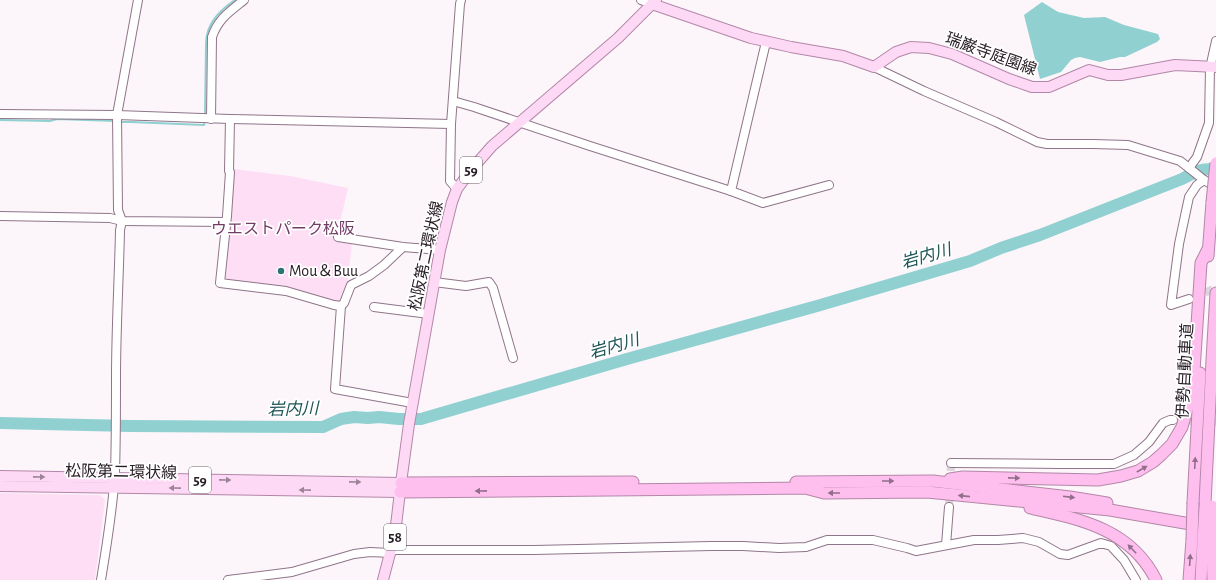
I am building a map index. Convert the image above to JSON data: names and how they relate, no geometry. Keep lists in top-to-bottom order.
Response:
{
  "streets": {
    "highway": ["伊勢自動車道"],
    "main road": [
      "瑞巌寺庭園線",
      "59",
      "松阪第二環状線",
      "58"
    ]
  },
  "crossings": [
    ["松阪第二環状線", "58"]
  ],
  "water": ["岩内川"],
  "parks": ["ウエストパーク松阪"],
  "places": ["Mou＆Buu"]
}
